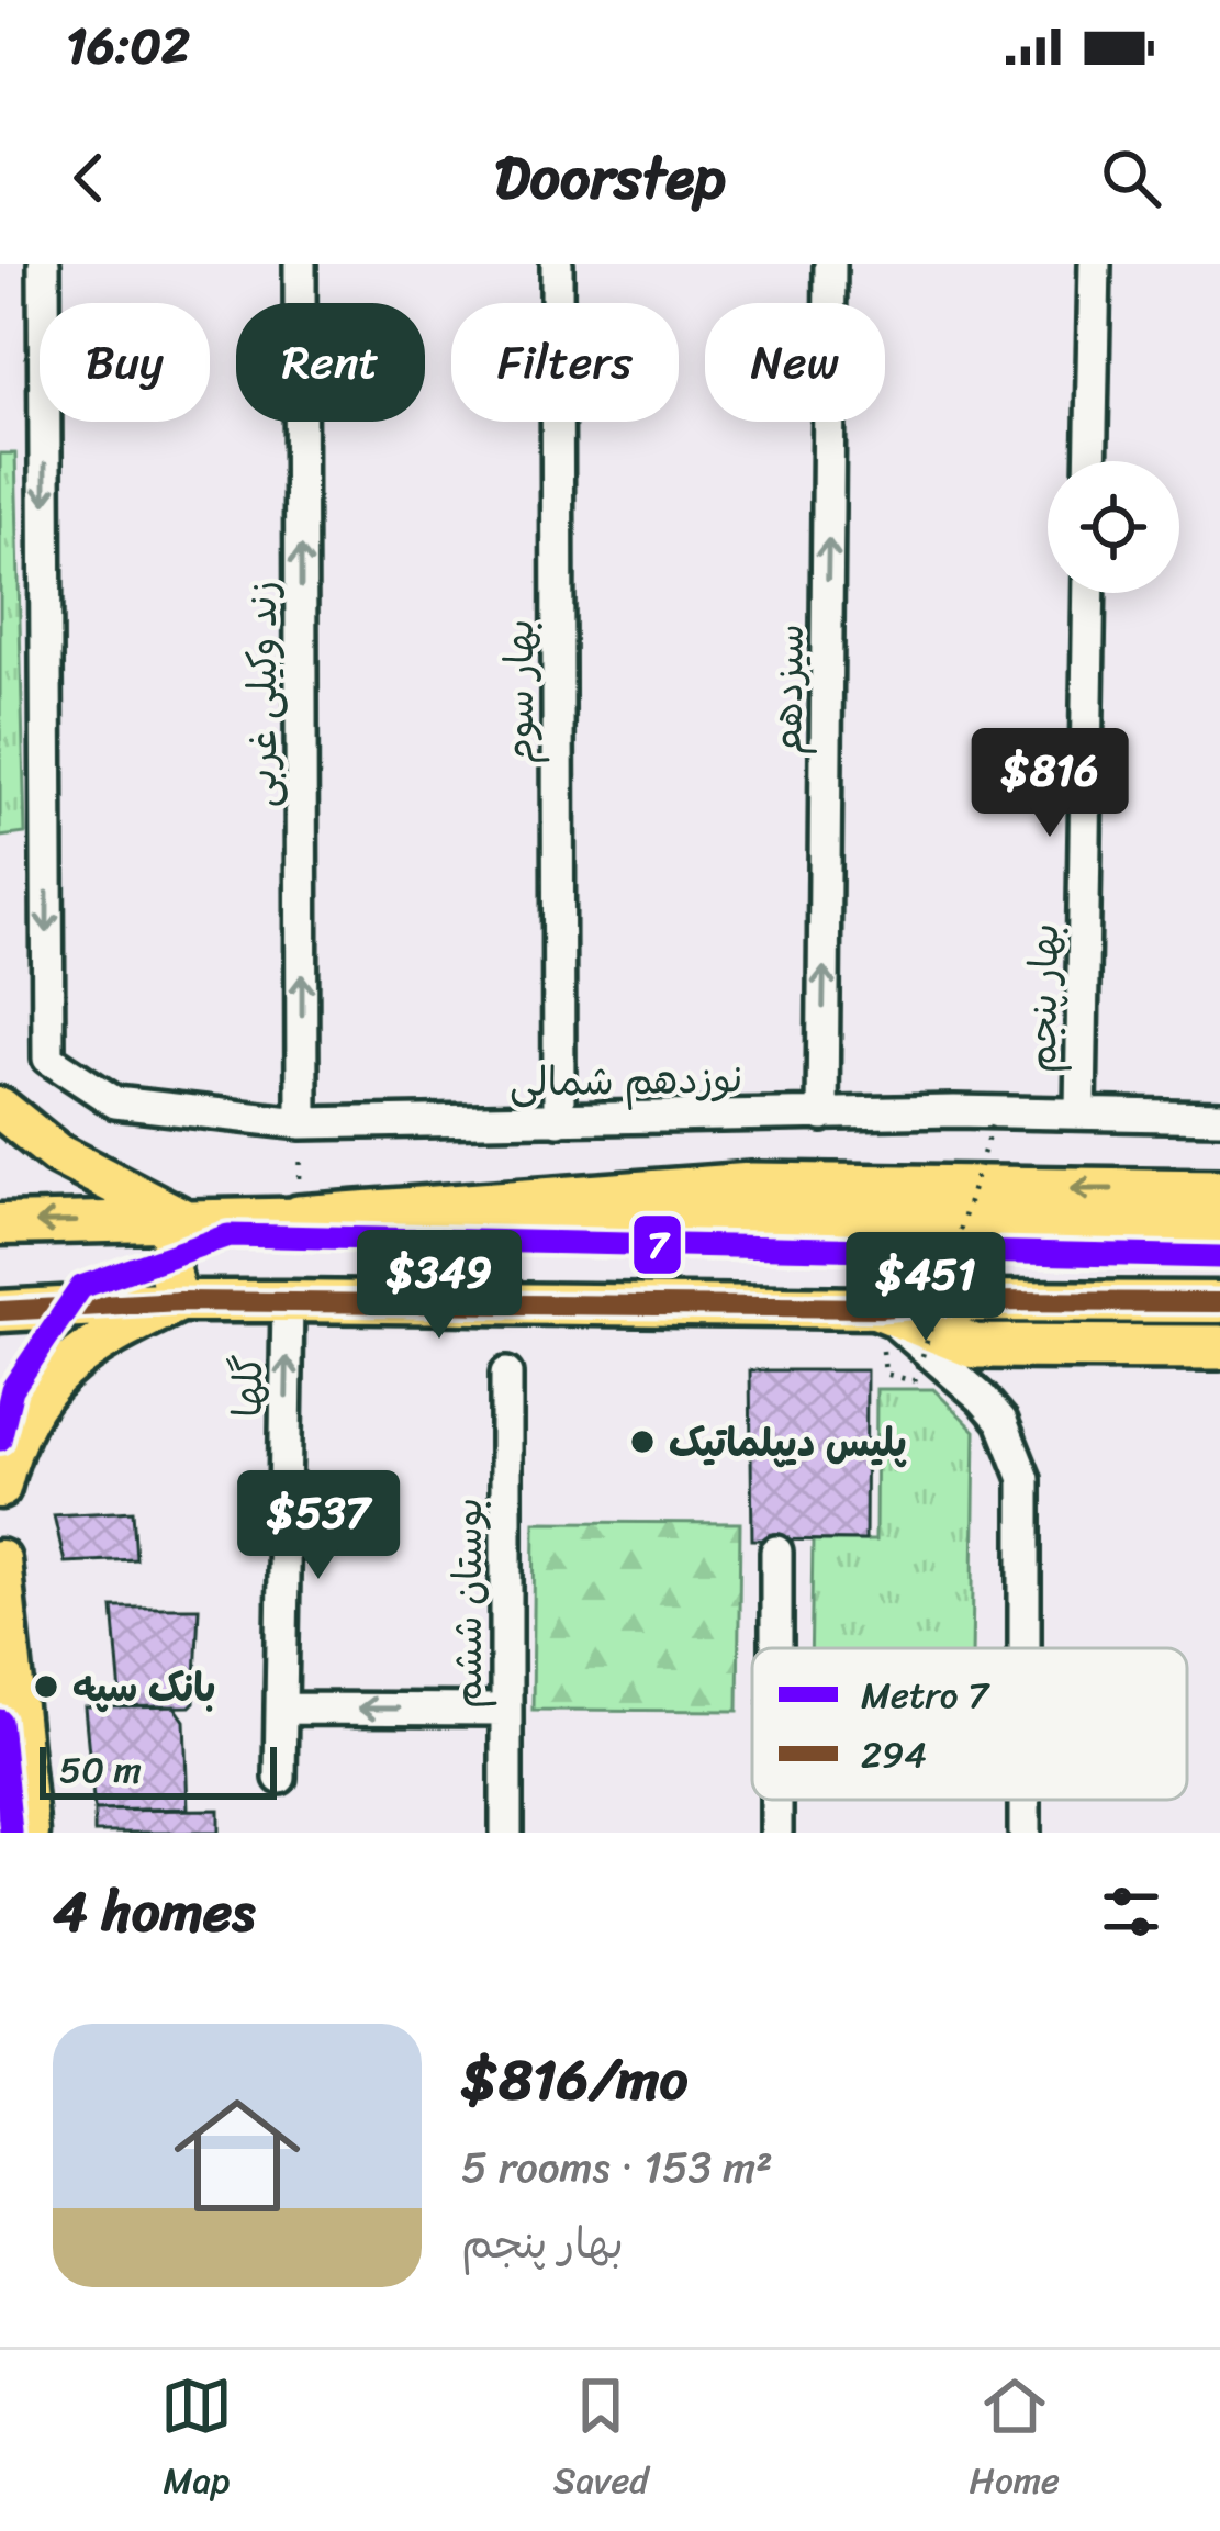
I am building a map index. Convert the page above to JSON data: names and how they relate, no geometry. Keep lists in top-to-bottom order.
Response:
{
  "streets": {
    "street": [
      "سیزدهم",
      "بهار سوم",
      "زند وکیلی غربی",
      "بهار پنجم",
      "نوزدهم شمالی",
      "گلها",
      "بوستان ششم"
    ]
  },
  "crossings": [
    ["سیزدهم", "نوزدهم شمالی"],
    ["بهار سوم", "نوزدهم شمالی"],
    ["زند وکیلی غربی", "نوزدهم شمالی"],
    ["بهار پنجم", "نوزدهم شمالی"]
  ],
  "one_way": [
    "سیزدهم",
    "زند وکیلی غربی",
    "نوزدهم شمالی",
    "گلها"
  ],
  "places": ["پلیس دیپلماتیک", "بانک سپه"],
  "lines": ["metro line 7", "transit line 294"],
  "legend": ["Metro 7", "294"],
  "scale_bar": "50 m",
  "page": {
    "status": "16:02",
    "header": "Doorstep",
    "chip": [
      "Buy",
      "Rent",
      "Filters",
      "New"
    ],
    "price": [
      "$816",
      "$349",
      "$451",
      "$537"
    ],
    "scale": "50 m",
    "heading": "4 homes",
    "list": [
      {
        "name": "$816/mo",
        "note": "5 rooms · 153 m² · بهار پنجم"
      }
    ],
    "tabs": ["Map", "Saved", "Home"]
  }
}
